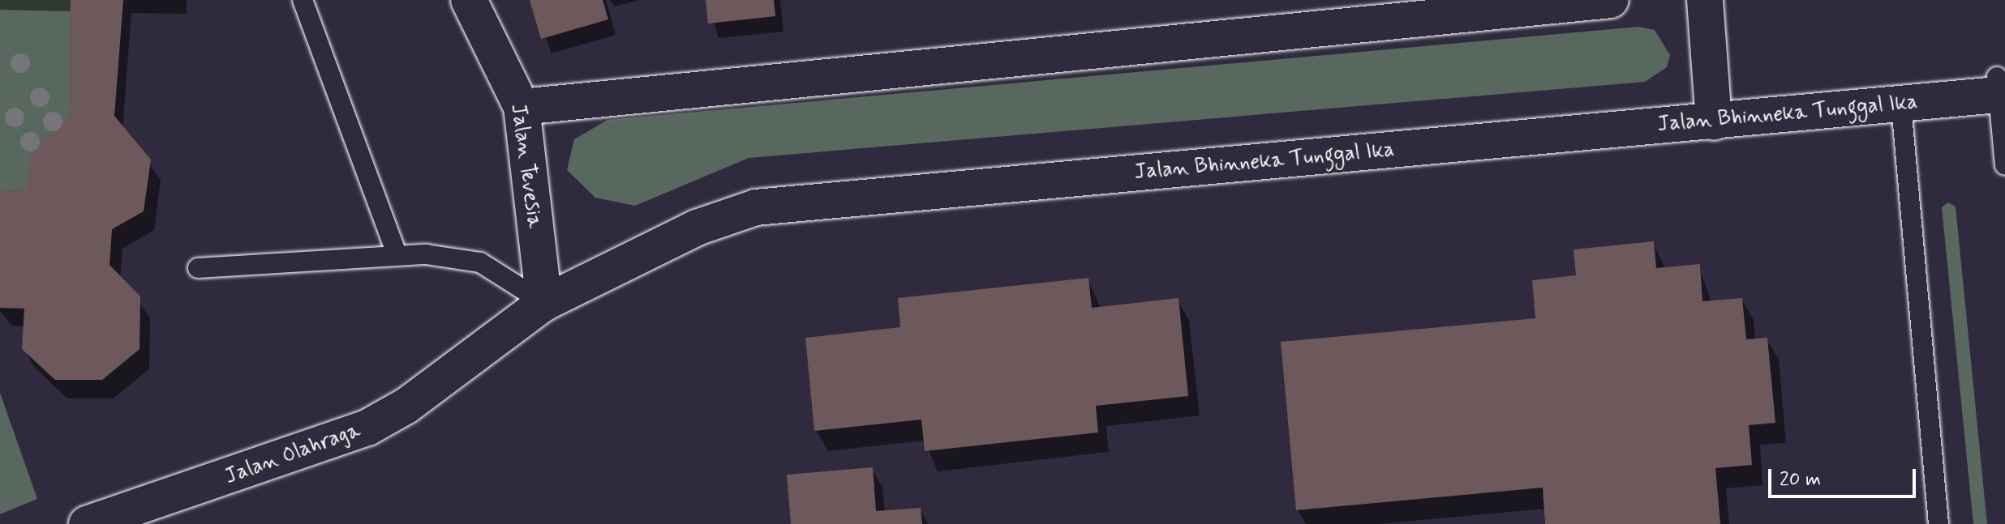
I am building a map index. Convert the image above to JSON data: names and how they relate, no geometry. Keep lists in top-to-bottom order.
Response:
{
  "streets": {
    "street": ["Jalan Bhinneka Tunggal Ika", "Jalan Tevesia", "Jalan Olahraga"]
  },
  "crossings": [
    ["Jalan Bhinneka Tunggal Ika", "Jalan Tevesia"],
    ["Jalan Bhinneka Tunggal Ika", "Jalan Olahraga"],
    ["Jalan Tevesia", "Jalan Olahraga"]
  ],
  "scale_bar": "20 m"
}
